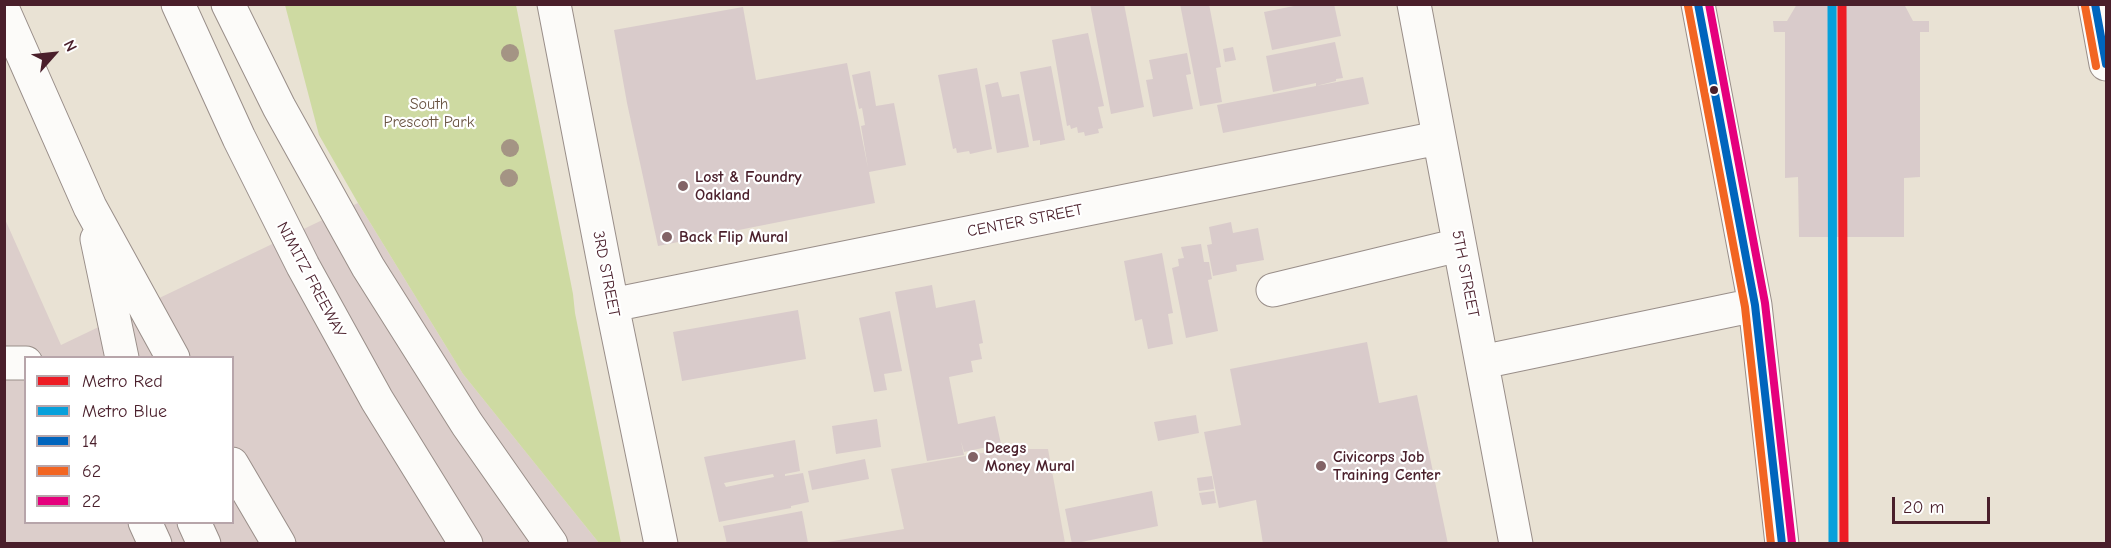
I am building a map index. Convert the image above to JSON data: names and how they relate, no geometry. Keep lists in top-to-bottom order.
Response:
{
  "streets": {
    "main road": [
      "CENTER STREET",
      "3RD STREET",
      "5TH STREET",
      "NIMITZ FREEWAY"
    ]
  },
  "crossings": [
    ["CENTER STREET", "3RD STREET"],
    ["CENTER STREET", "5TH STREET"]
  ],
  "parks": ["South Prescott Park"],
  "places": [
    "Lost & Foundry Oakland",
    "Back Flip Mural",
    "Deegs Money Mural",
    "Civicorps Job Training Center"
  ],
  "lines": [
    "metro line Red",
    "metro line Blue",
    "transit line 14",
    "transit line 22",
    "transit line 62"
  ],
  "legend": [
    "Metro Red",
    "Metro Blue",
    "14",
    "62",
    "22"
  ],
  "scale_bar": "20 m",
  "north": "top right"
}
